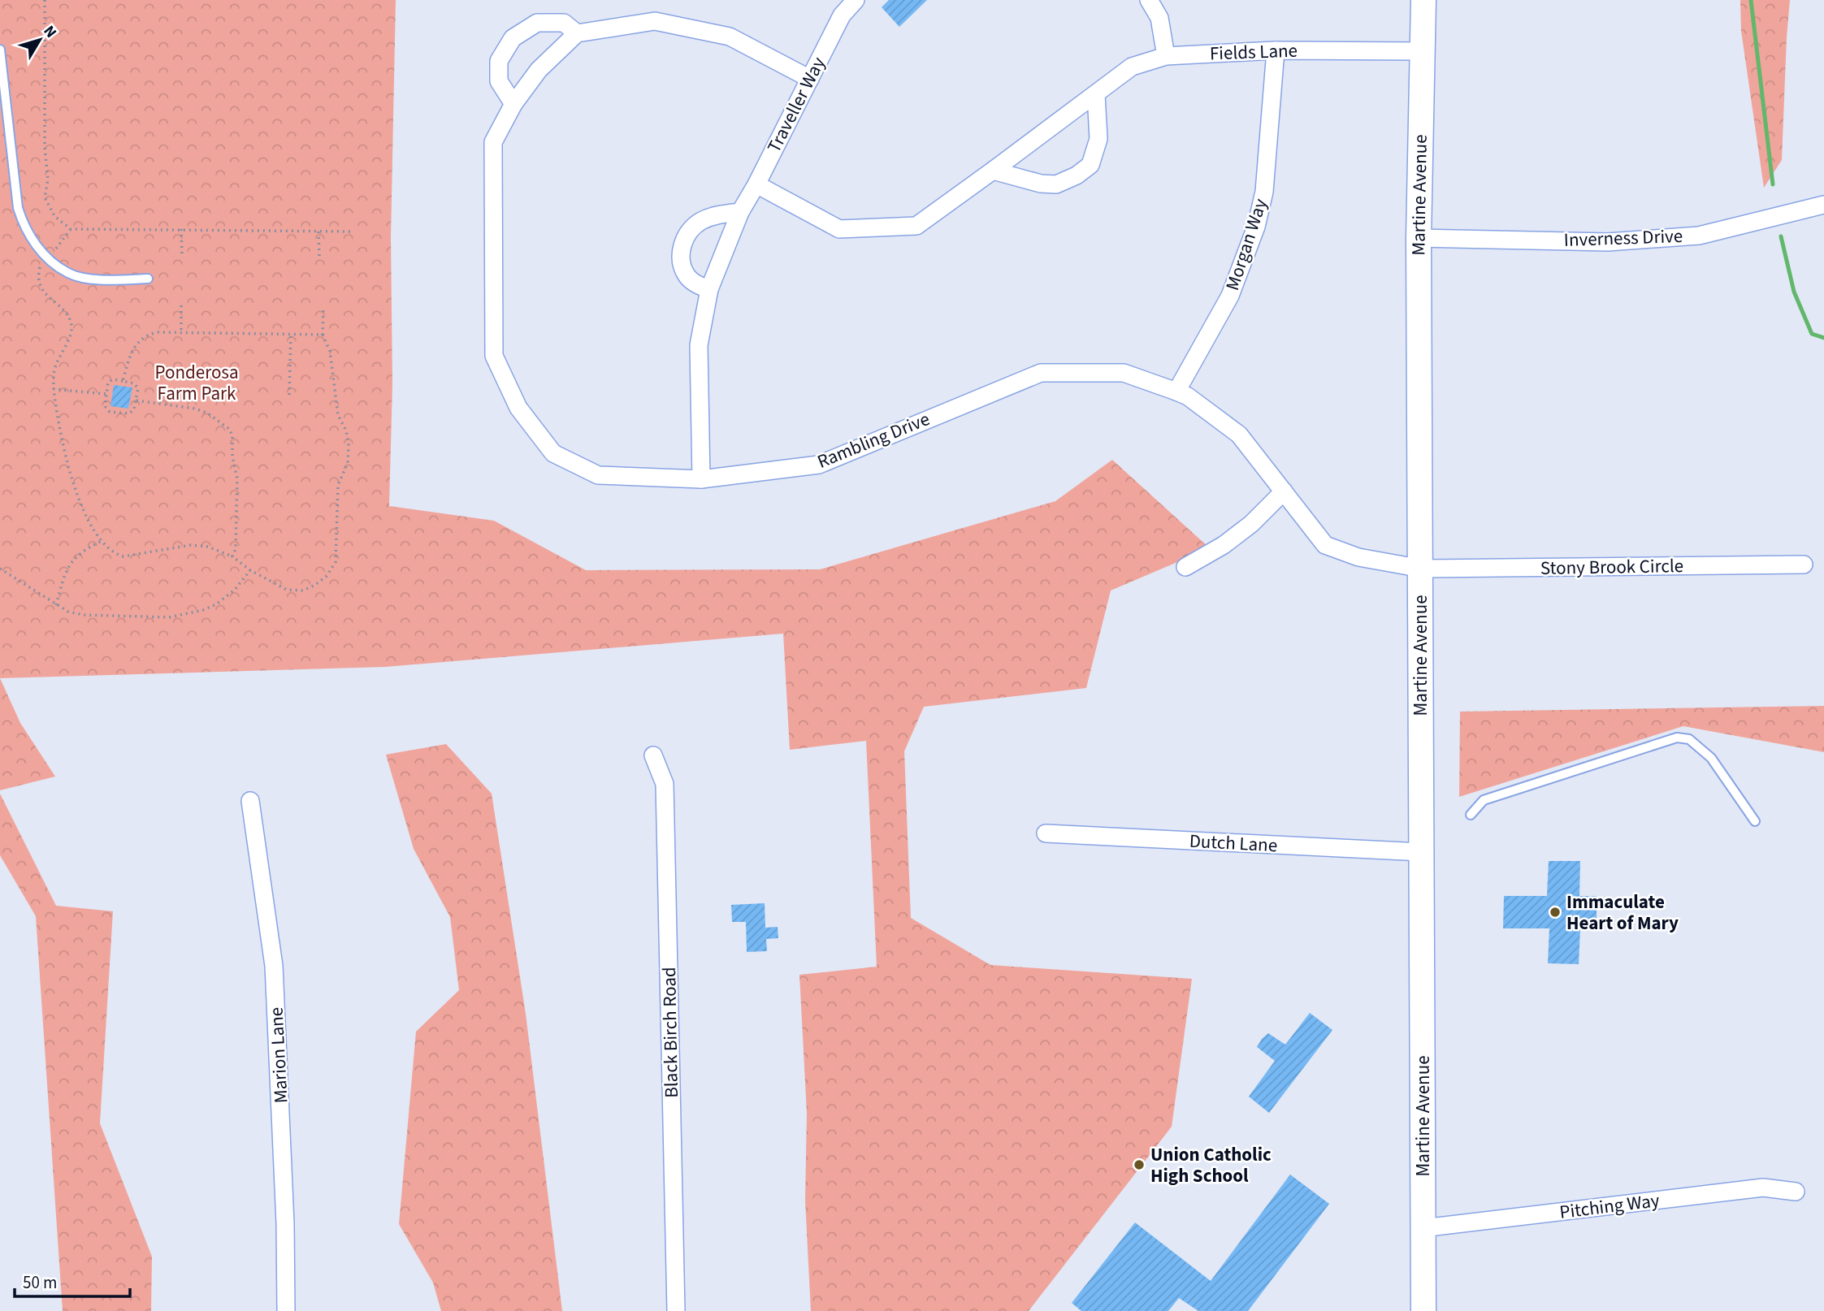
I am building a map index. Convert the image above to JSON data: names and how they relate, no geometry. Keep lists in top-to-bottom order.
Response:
{
  "streets": {
    "main road": ["Martine Avenue"],
    "street": [
      "Fields Lane",
      "Traveller Way",
      "Inverness Drive",
      "Morgan Way",
      "Rambling Drive",
      "Stony Brook Circle",
      "Dutch Lane",
      "Black Birch Road",
      "Marion Lane",
      "Pitching Way"
    ]
  },
  "crossings": [
    ["Fields Lane", "Traveller Way"],
    ["Fields Lane", "Martine Avenue"],
    ["Fields Lane", "Morgan Way"],
    ["Traveller Way", "Rambling Drive"],
    ["Martine Avenue", "Inverness Drive"],
    ["Martine Avenue", "Rambling Drive"],
    ["Martine Avenue", "Stony Brook Circle"],
    ["Martine Avenue", "Dutch Lane"],
    ["Martine Avenue", "Pitching Way"],
    ["Morgan Way", "Rambling Drive"],
    ["Rambling Drive", "Stony Brook Circle"]
  ],
  "parks": ["Ponderosa Farm Park"],
  "places": ["Immaculate Heart of Mary", "Union Catholic High School"],
  "scale_bar": "50 m",
  "north": "top right"
}
